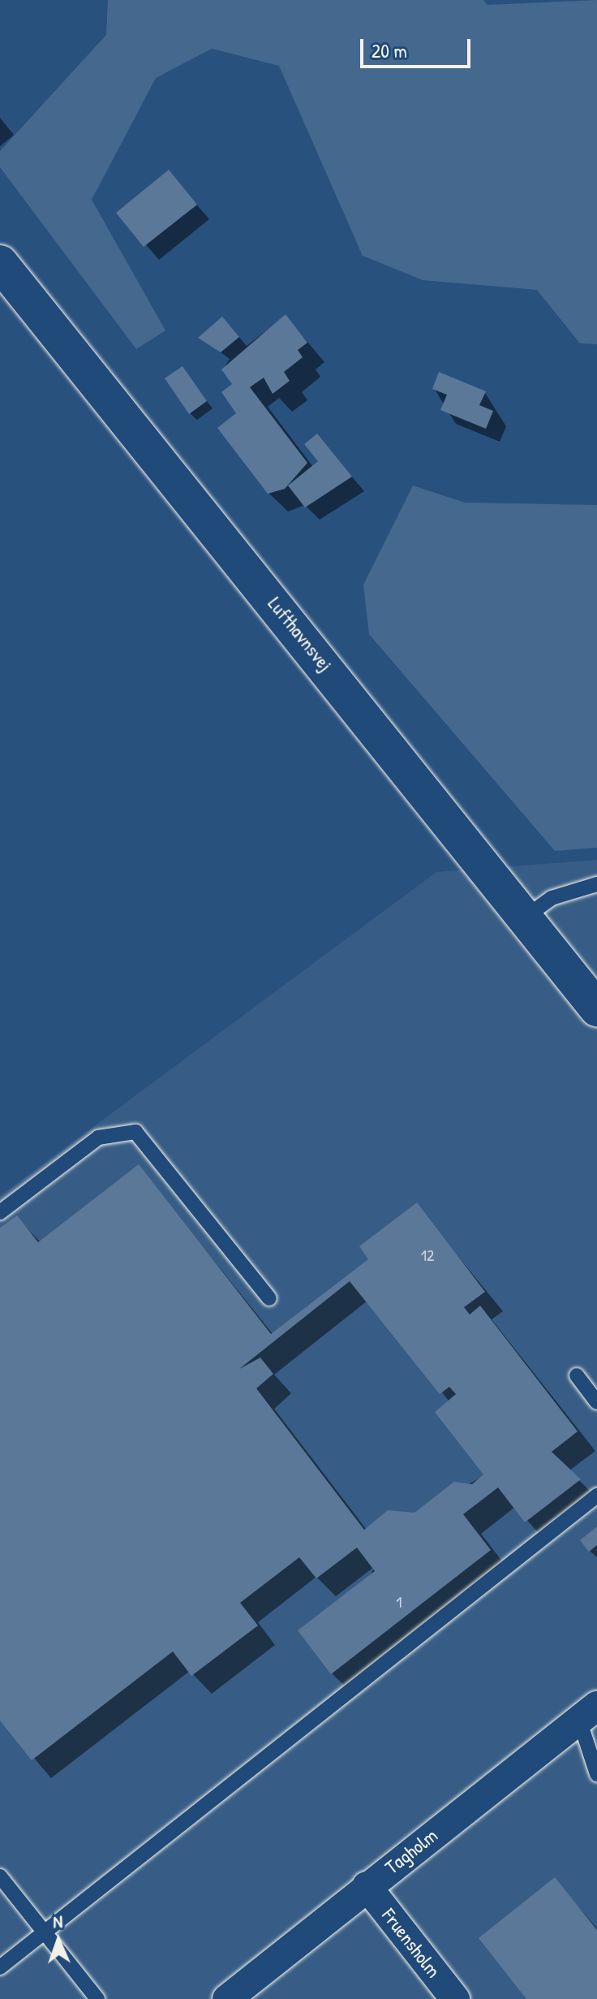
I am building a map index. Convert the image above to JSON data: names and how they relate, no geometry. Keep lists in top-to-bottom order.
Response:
{
  "streets": {
    "street": ["Lufthavnsvej", "Tagholm", "Fruensholm"]
  },
  "crossings": [
    ["Tagholm", "Fruensholm"]
  ],
  "house_numbers": ["12", "1"],
  "scale_bar": "20 m",
  "north": "top"
}
